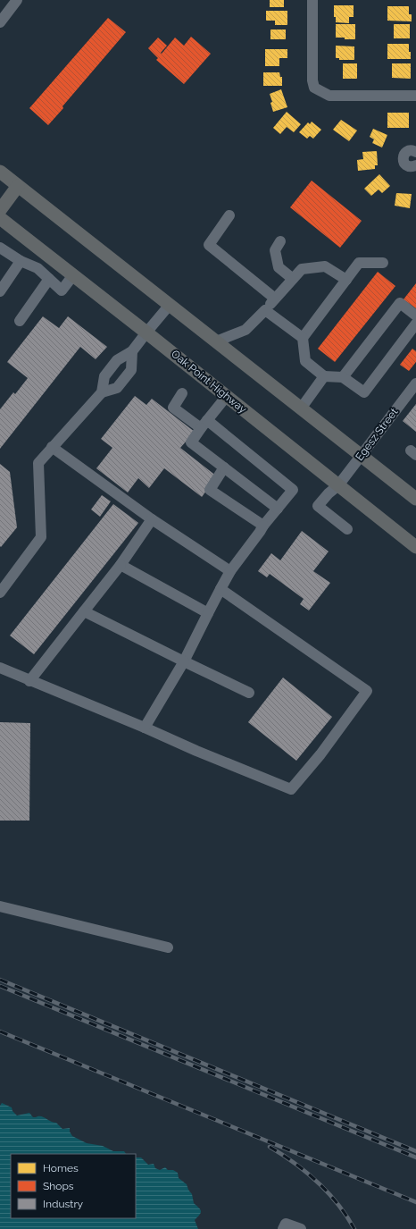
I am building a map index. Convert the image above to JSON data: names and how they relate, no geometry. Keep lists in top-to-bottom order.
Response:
{
  "streets": {
    "main road": ["Oak Point Highway"],
    "street": ["Egesz Street"]
  },
  "crossings": [
    ["Oak Point Highway", "Egesz Street"]
  ],
  "legend": ["Homes", "Shops", "Industry"]
}
